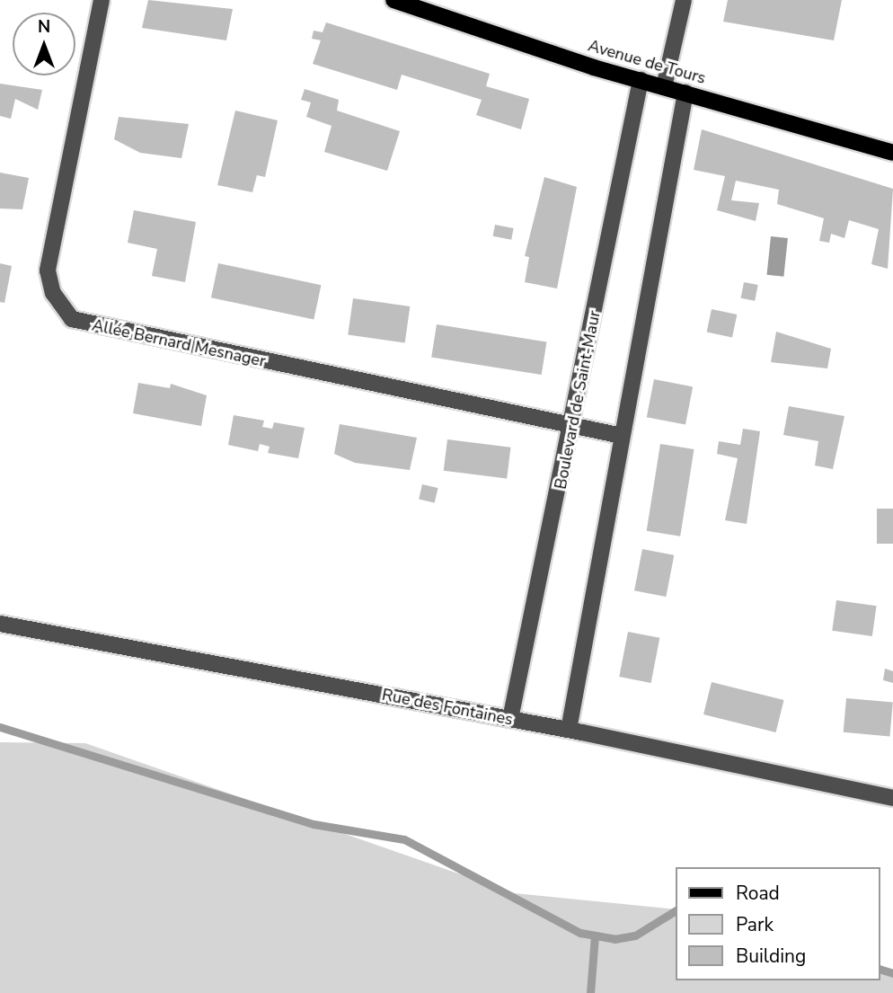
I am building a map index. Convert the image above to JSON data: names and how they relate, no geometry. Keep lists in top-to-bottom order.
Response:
{
  "streets": {
    "main road": ["Avenue de Tours"],
    "street": ["Allée Bernard Mesnager", "Boulevard de Saint-Maur", "Rue des Fontaines"]
  },
  "crossings": [
    ["Avenue de Tours", "Boulevard de Saint-Maur"],
    ["Allée Bernard Mesnager", "Boulevard de Saint-Maur"],
    ["Boulevard de Saint-Maur", "Rue des Fontaines"]
  ],
  "legend": ["Road", "Park", "Building"],
  "north": "top"
}
